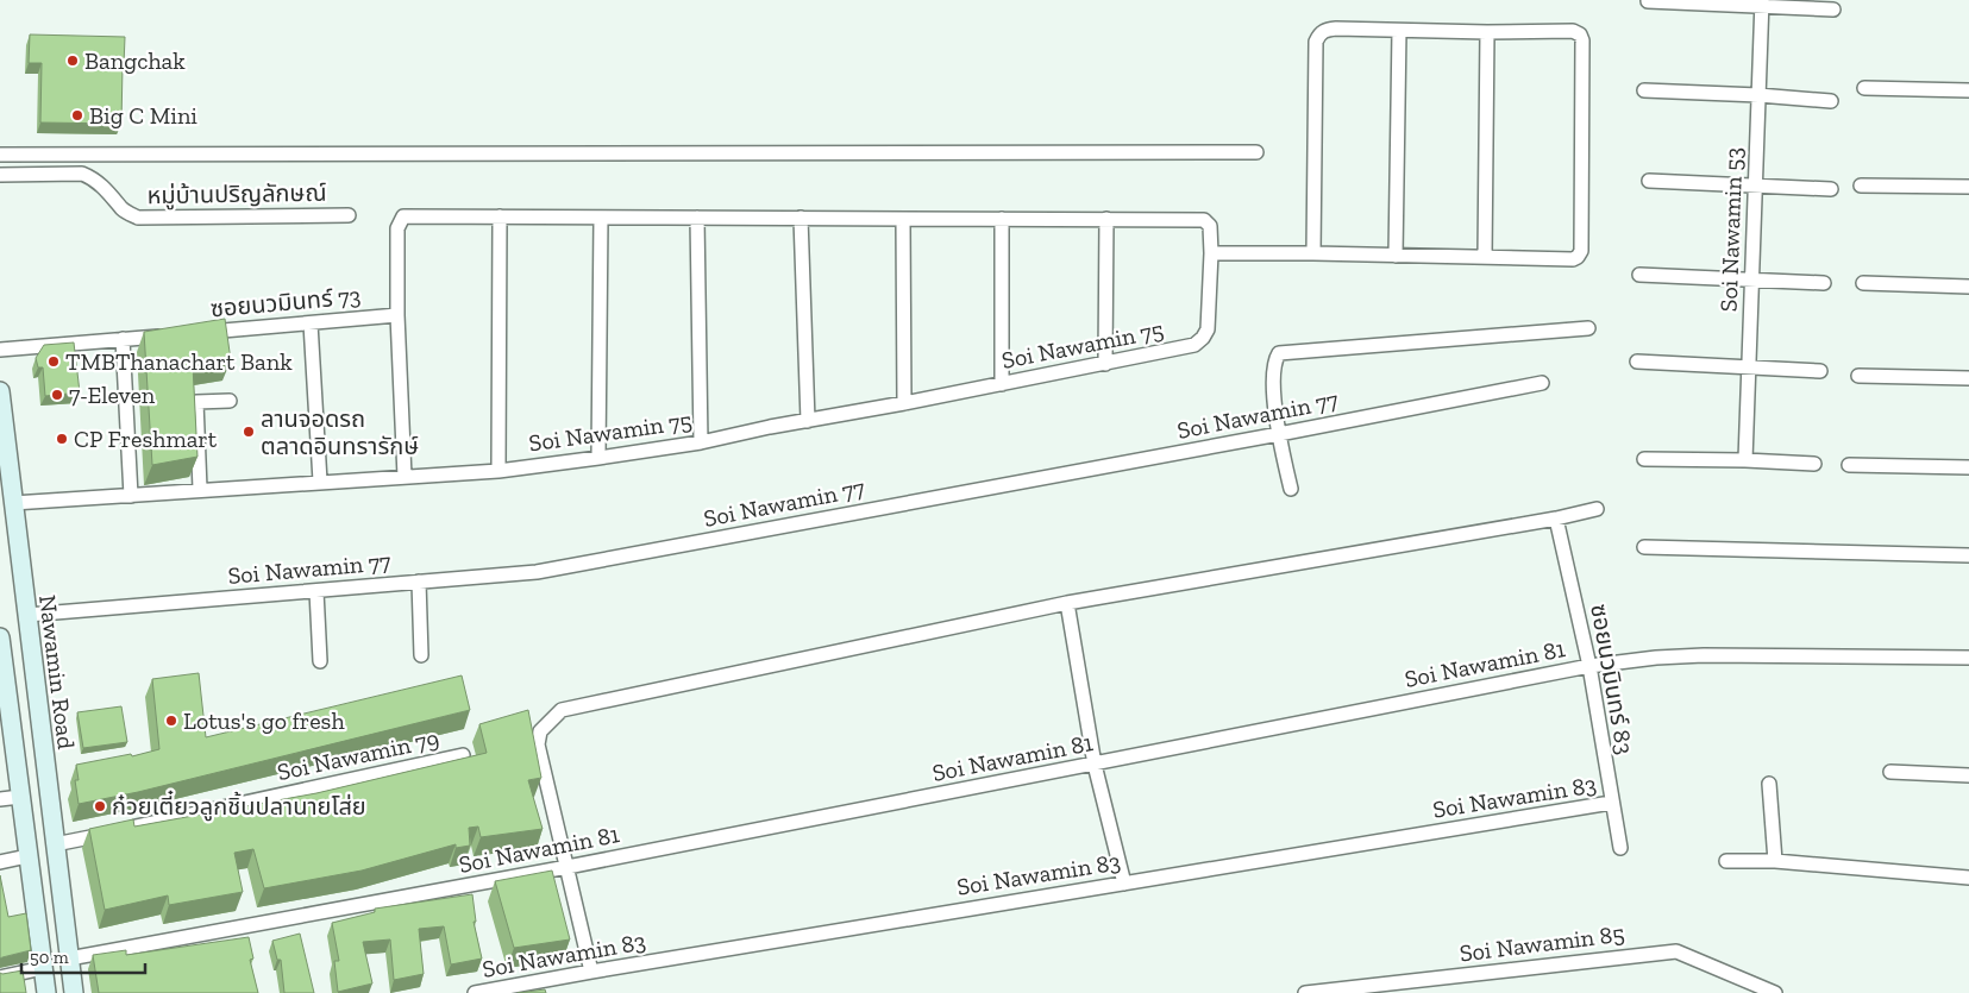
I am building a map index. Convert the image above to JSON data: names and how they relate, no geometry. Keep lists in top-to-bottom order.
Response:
{
  "streets": {
    "main road": ["Nawamin Road"],
    "street": [
      "หมู่บ้านปริญลักษณ์",
      "Soi Nawamin 53",
      "ซอยนวมินทร์ 73",
      "Soi Nawamin 75",
      "Soi Nawamin 77",
      "Soi Nawamin 81",
      "ซอยนวมินทร์ 83",
      "Soi Nawamin 79",
      "Soi Nawamin 83",
      "Soi Nawamin 85"
    ]
  },
  "crossings": [
    ["Soi Nawamin 75", "Nawamin Road"],
    ["Soi Nawamin 77", "Nawamin Road"],
    ["Soi Nawamin 81", "Nawamin Road"],
    ["Soi Nawamin 81", "ซอยนวมินทร์ 83"],
    ["Nawamin Road", "Soi Nawamin 79"],
    ["ซอยนวมินทร์ 83", "Soi Nawamin 83"]
  ],
  "places": [
    "Bangchak",
    "Big C Mini",
    "TMBThanachart Bank",
    "7-Eleven",
    "ลานจอดรถ ตลาดอินทรารักษ์",
    "CP Freshmart",
    "Lotus's go fresh",
    "ก๋วยเตี๋ยวลูกชิ้นปลานายโส่ย"
  ],
  "scale_bar": "50 m"
}
